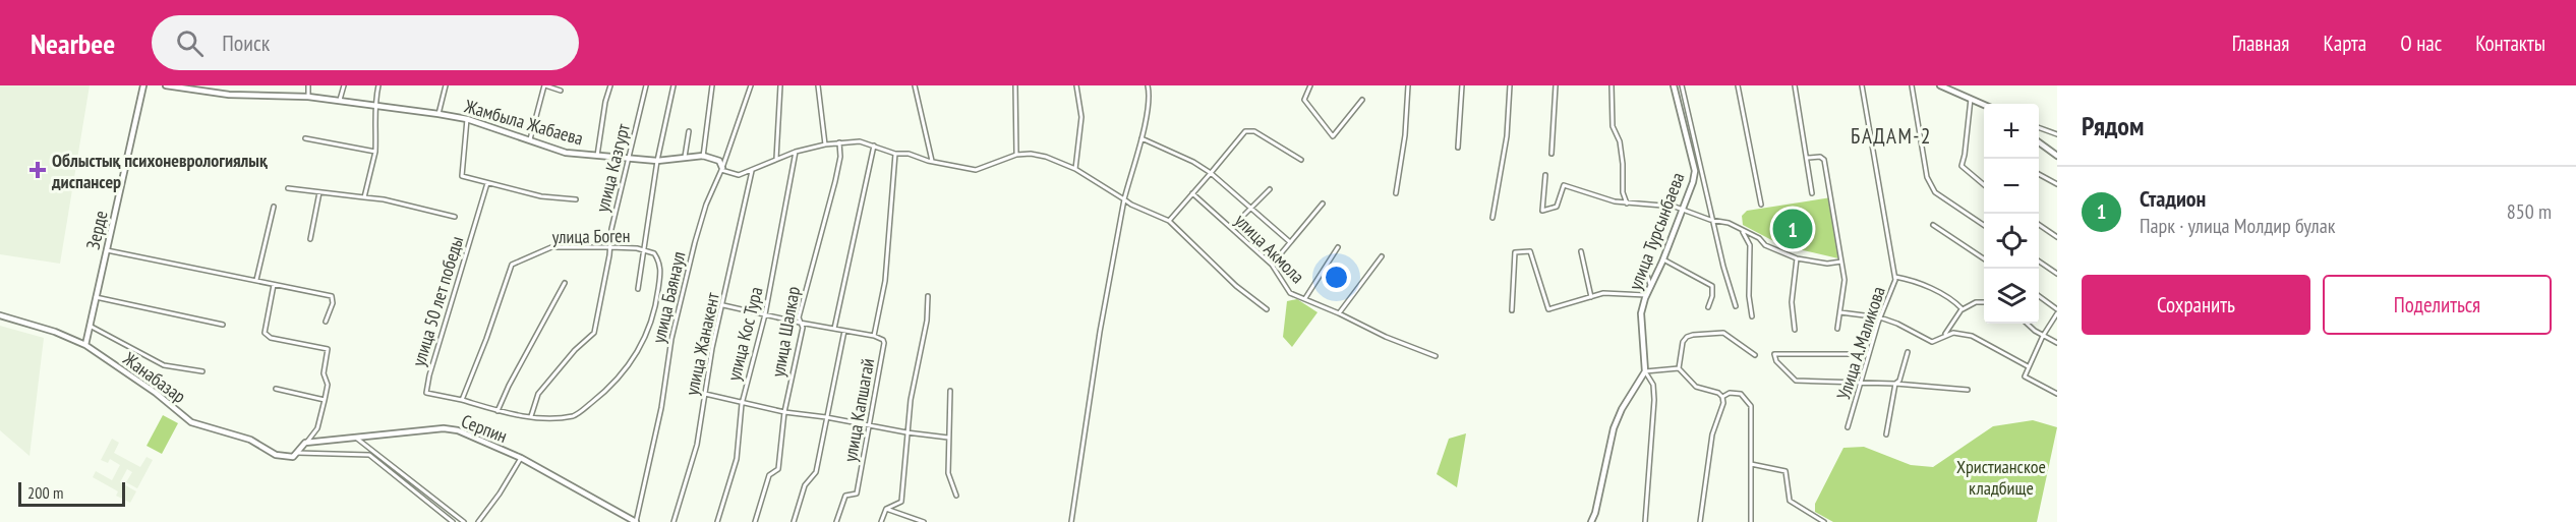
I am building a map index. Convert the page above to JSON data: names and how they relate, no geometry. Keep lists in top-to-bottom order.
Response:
{
  "streets": {
    "street": [
      "Жамбыла Жабаева",
      "улица Казгурт",
      "Зерде",
      "улица Турсынбаева",
      "улица Боген",
      "улица Акмола",
      "улица Баянаул",
      "улица 50 лет победы",
      "улица Шалкар",
      "улица Кос Тура",
      "Улица А.Маликова",
      "улица Жанакент",
      "Жанабазар",
      "улица Капшагай",
      "Серпин"
    ]
  },
  "crossings": [
    ["Жамбыла Жабаева", "улица Казгурт"],
    ["улица Казгурт", "улица Боген"],
    ["Зерде", "Жанабазар"],
    ["улица Боген", "улица 50 лет победы"],
    ["улица Баянаул", "Серпин"]
  ],
  "districts": ["БАДАМ-2"],
  "parks": ["Христианское кладбище"],
  "places": {
    "health": ["Облыстық психоневрологиялық диспансер"]
  },
  "scale_bar": "200 m",
  "page": {
    "header": "Nearbee",
    "search": "Поиск",
    "nav": [
      "Главная",
      "Карта",
      "О нас",
      "Контакты"
    ],
    "heading": "Рядом",
    "map_buttons": ["+", "−"],
    "list": [
      {
        "mark": "1",
        "name": "Стадион",
        "note": "Парк · улица Молдир булак",
        "value": "850 m"
      }
    ],
    "pins": "1",
    "buttons": ["Сохранить", "Поделиться"],
    "scale": "200 m"
  }
}
